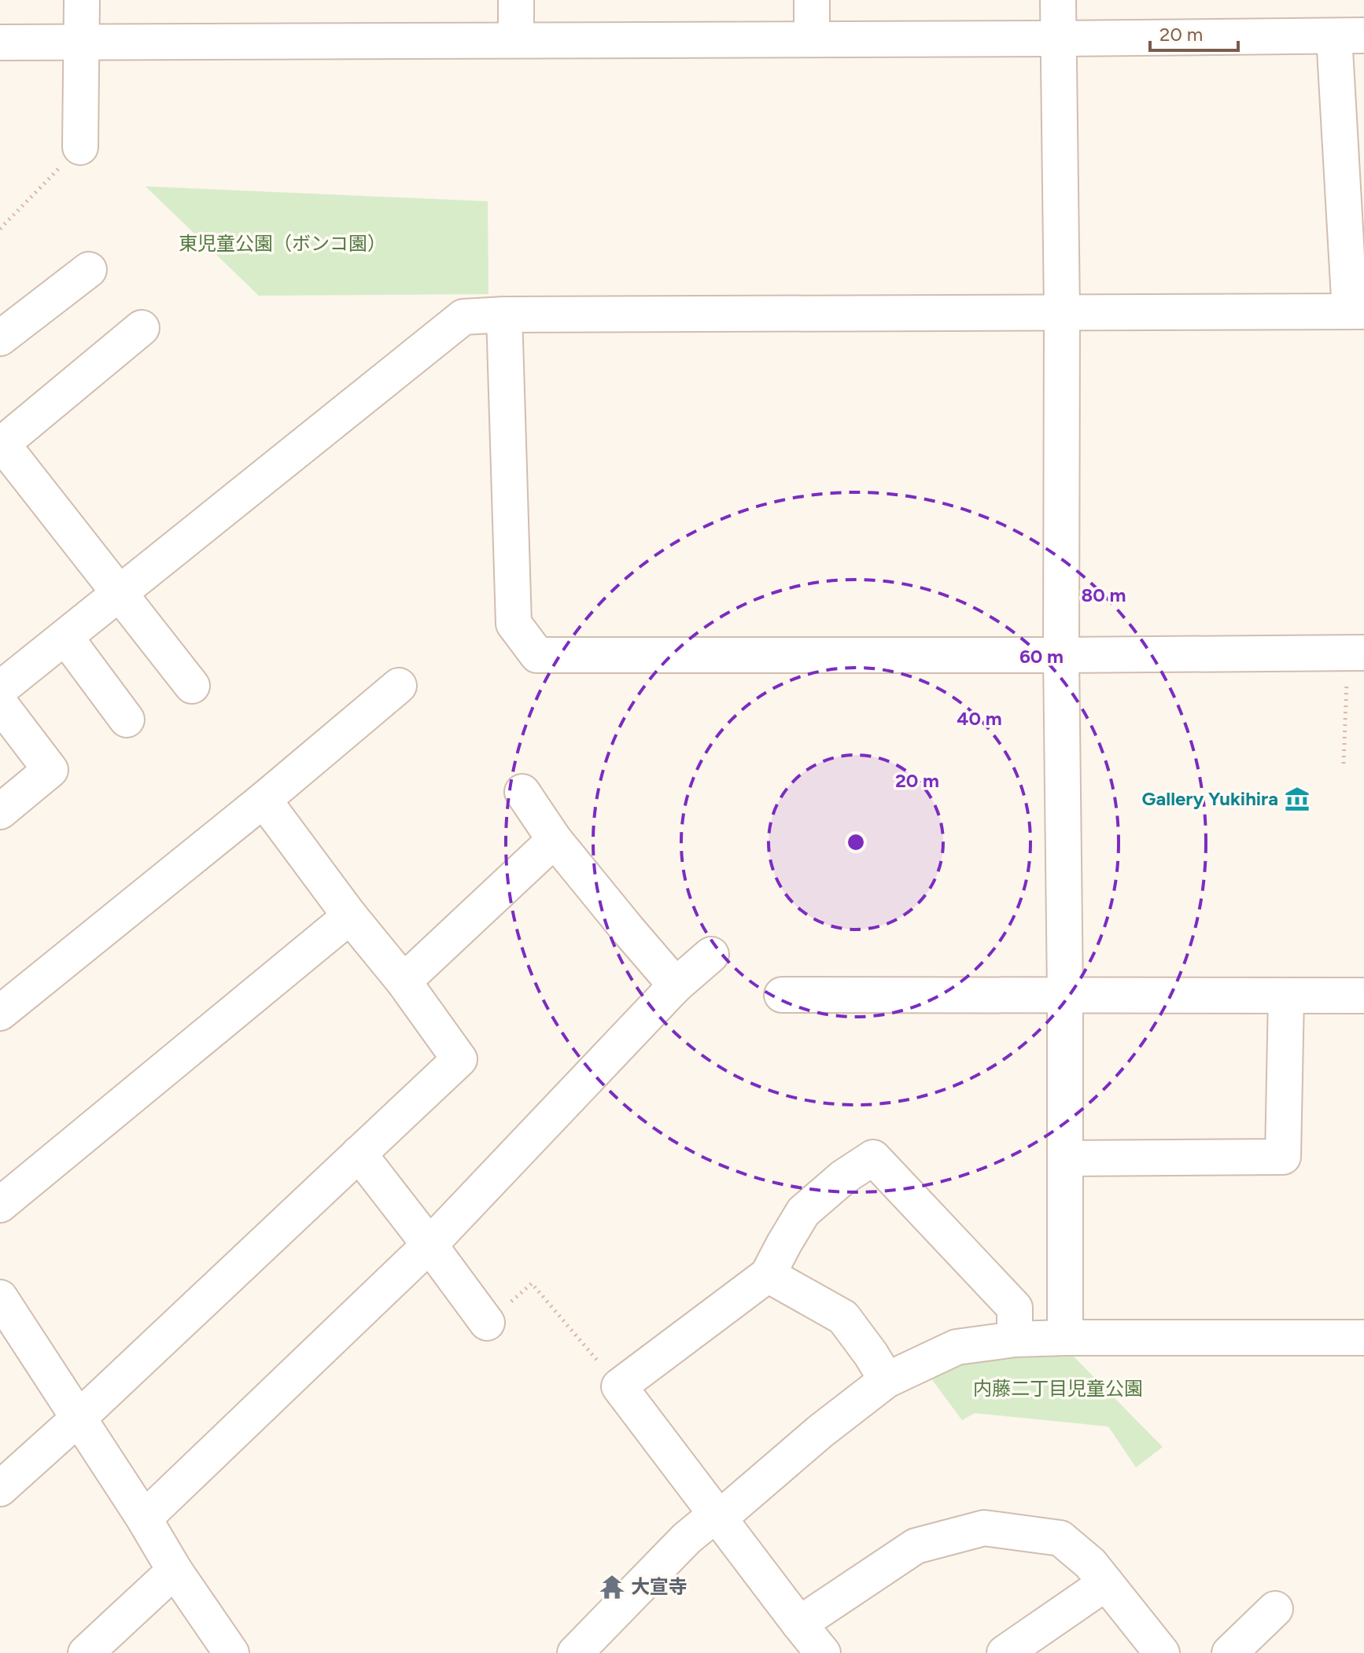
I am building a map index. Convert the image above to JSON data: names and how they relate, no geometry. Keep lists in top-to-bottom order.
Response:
{
  "parks": ["東児童公園（ボンコ園）", "内藤二丁目児童公園"],
  "places": {
    "museum": ["Gallery Yukihira"],
    "temple": ["大宣寺"]
  },
  "scale_bar": "20 m",
  "rings": [
    "80 m",
    "60 m",
    "40 m",
    "20 m"
  ]
}
